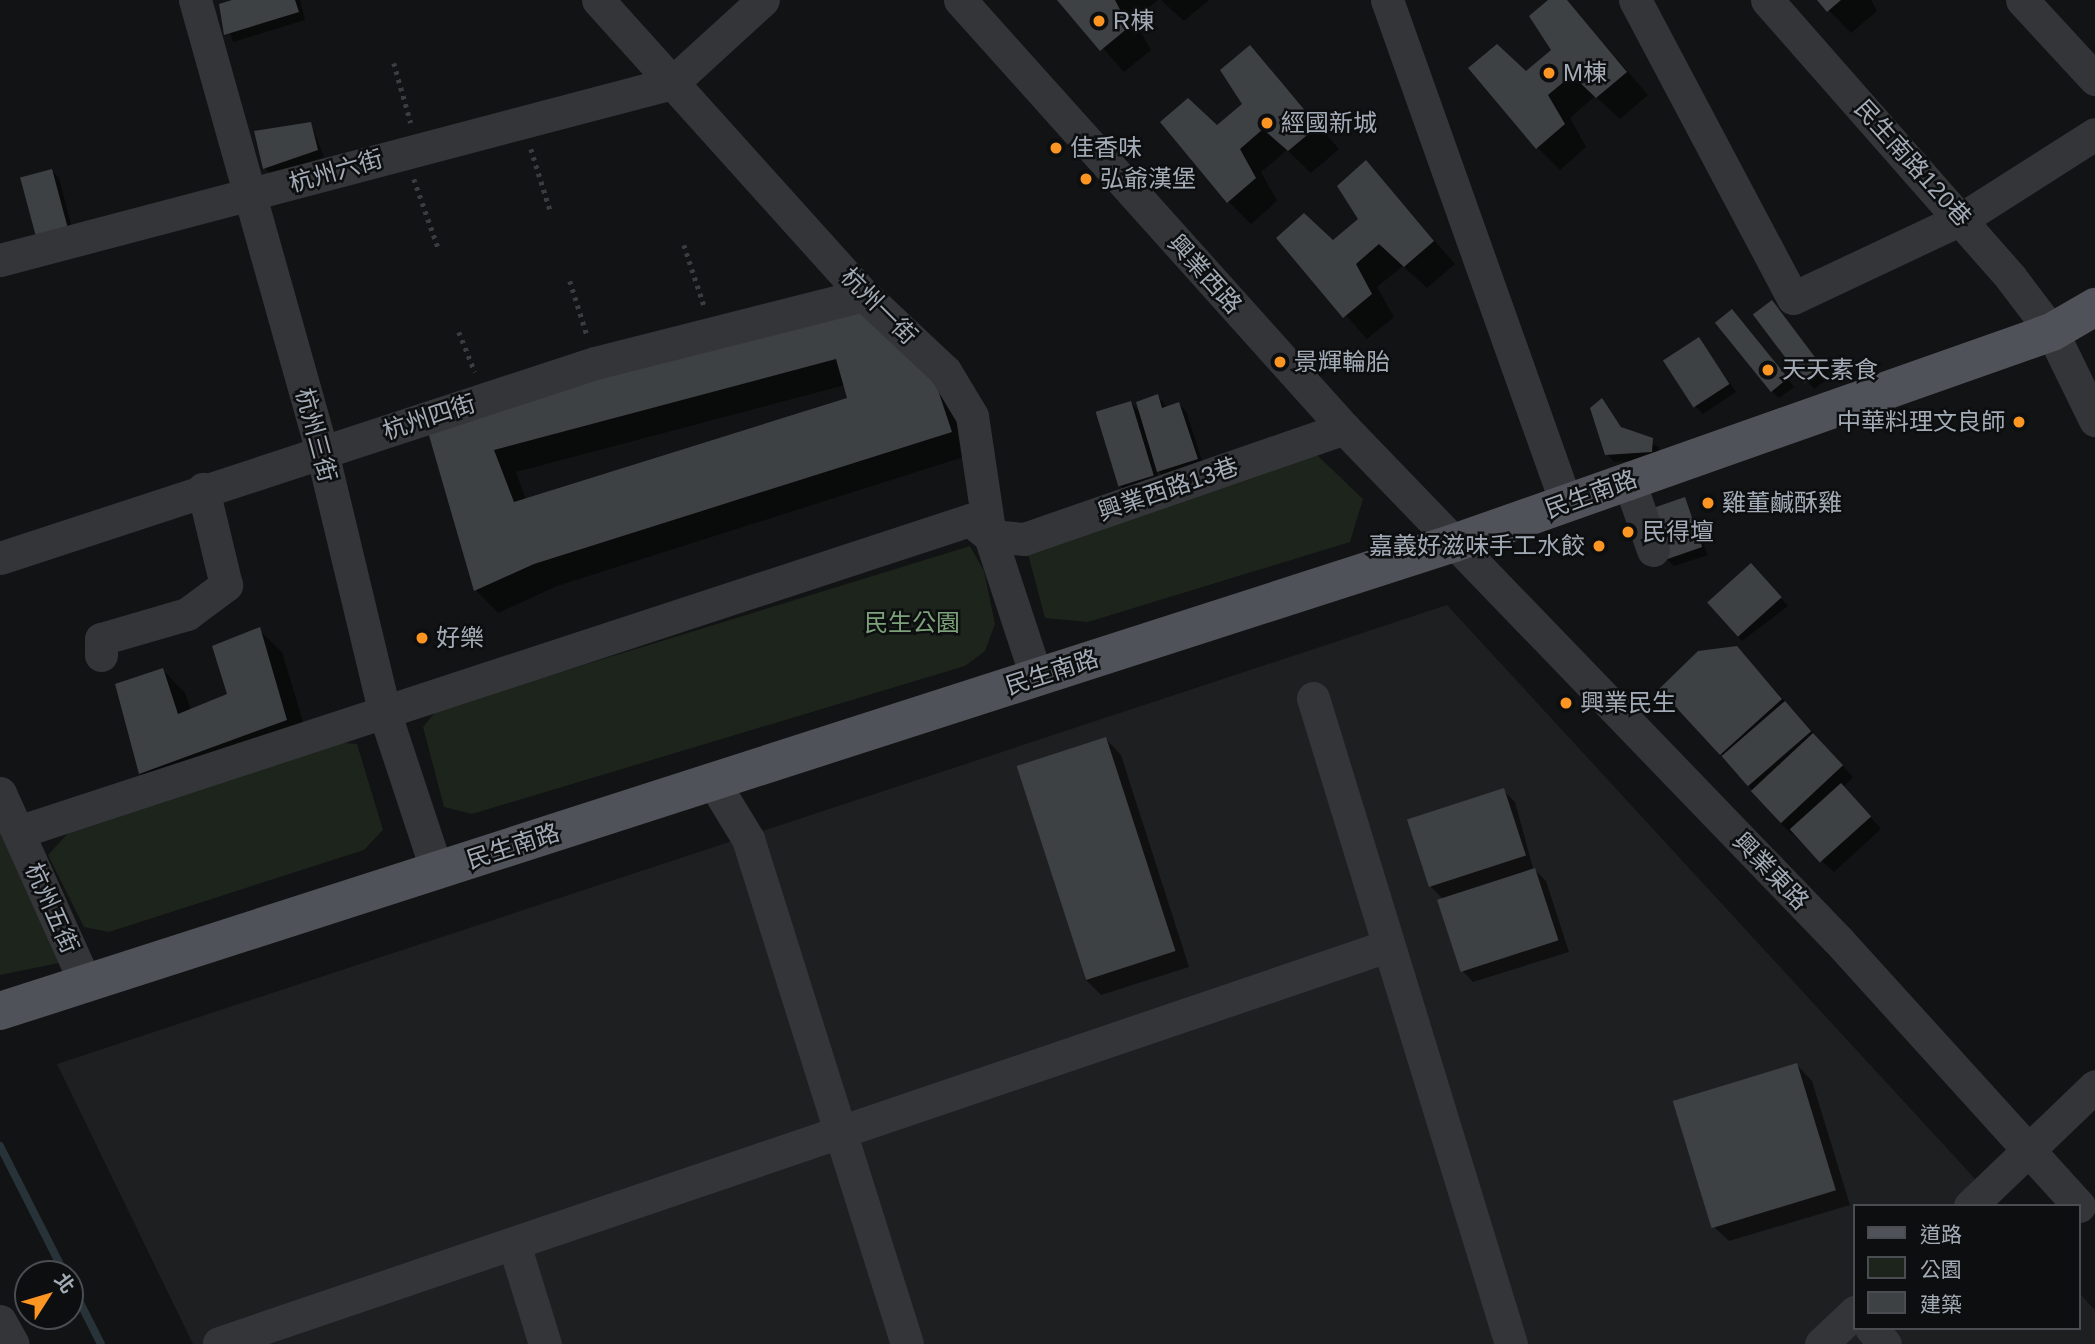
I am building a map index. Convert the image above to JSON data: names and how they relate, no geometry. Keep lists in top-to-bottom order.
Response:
{
  "streets": {
    "main road": ["民生南路"],
    "street": [
      "民生南路120巷",
      "杭州六街",
      "興業西路",
      "杭州一街",
      "杭州四街",
      "杭州三街",
      "興業西路13巷",
      "興業東路",
      "杭州五街"
    ]
  },
  "crossings": [
    ["民生南路120巷", "民生南路"],
    ["杭州六街", "杭州一街"],
    ["杭州六街", "杭州三街"],
    ["興業西路", "興業西路13巷"],
    ["興業西路", "民生南路"],
    ["興業西路", "興業東路"],
    ["杭州一街", "杭州四街"],
    ["杭州一街", "興業西路13巷"],
    ["杭州一街", "民生南路"],
    ["杭州四街", "杭州三街"],
    ["杭州三街", "民生南路"],
    ["民生南路", "興業東路"],
    ["民生南路", "杭州五街"]
  ],
  "parks": ["民生公園"],
  "places": [
    "R棟",
    "M棟",
    "經國新城",
    "佳香味",
    "弘爺漢堡",
    "景輝輪胎",
    "天天素食",
    "中華料理文良師",
    "雞董鹹酥雞",
    "民得壇",
    "嘉義好滋味手工水餃",
    "好樂",
    "興業民生"
  ],
  "legend": ["道路", "公園", "建築"],
  "north": "top right"
}
